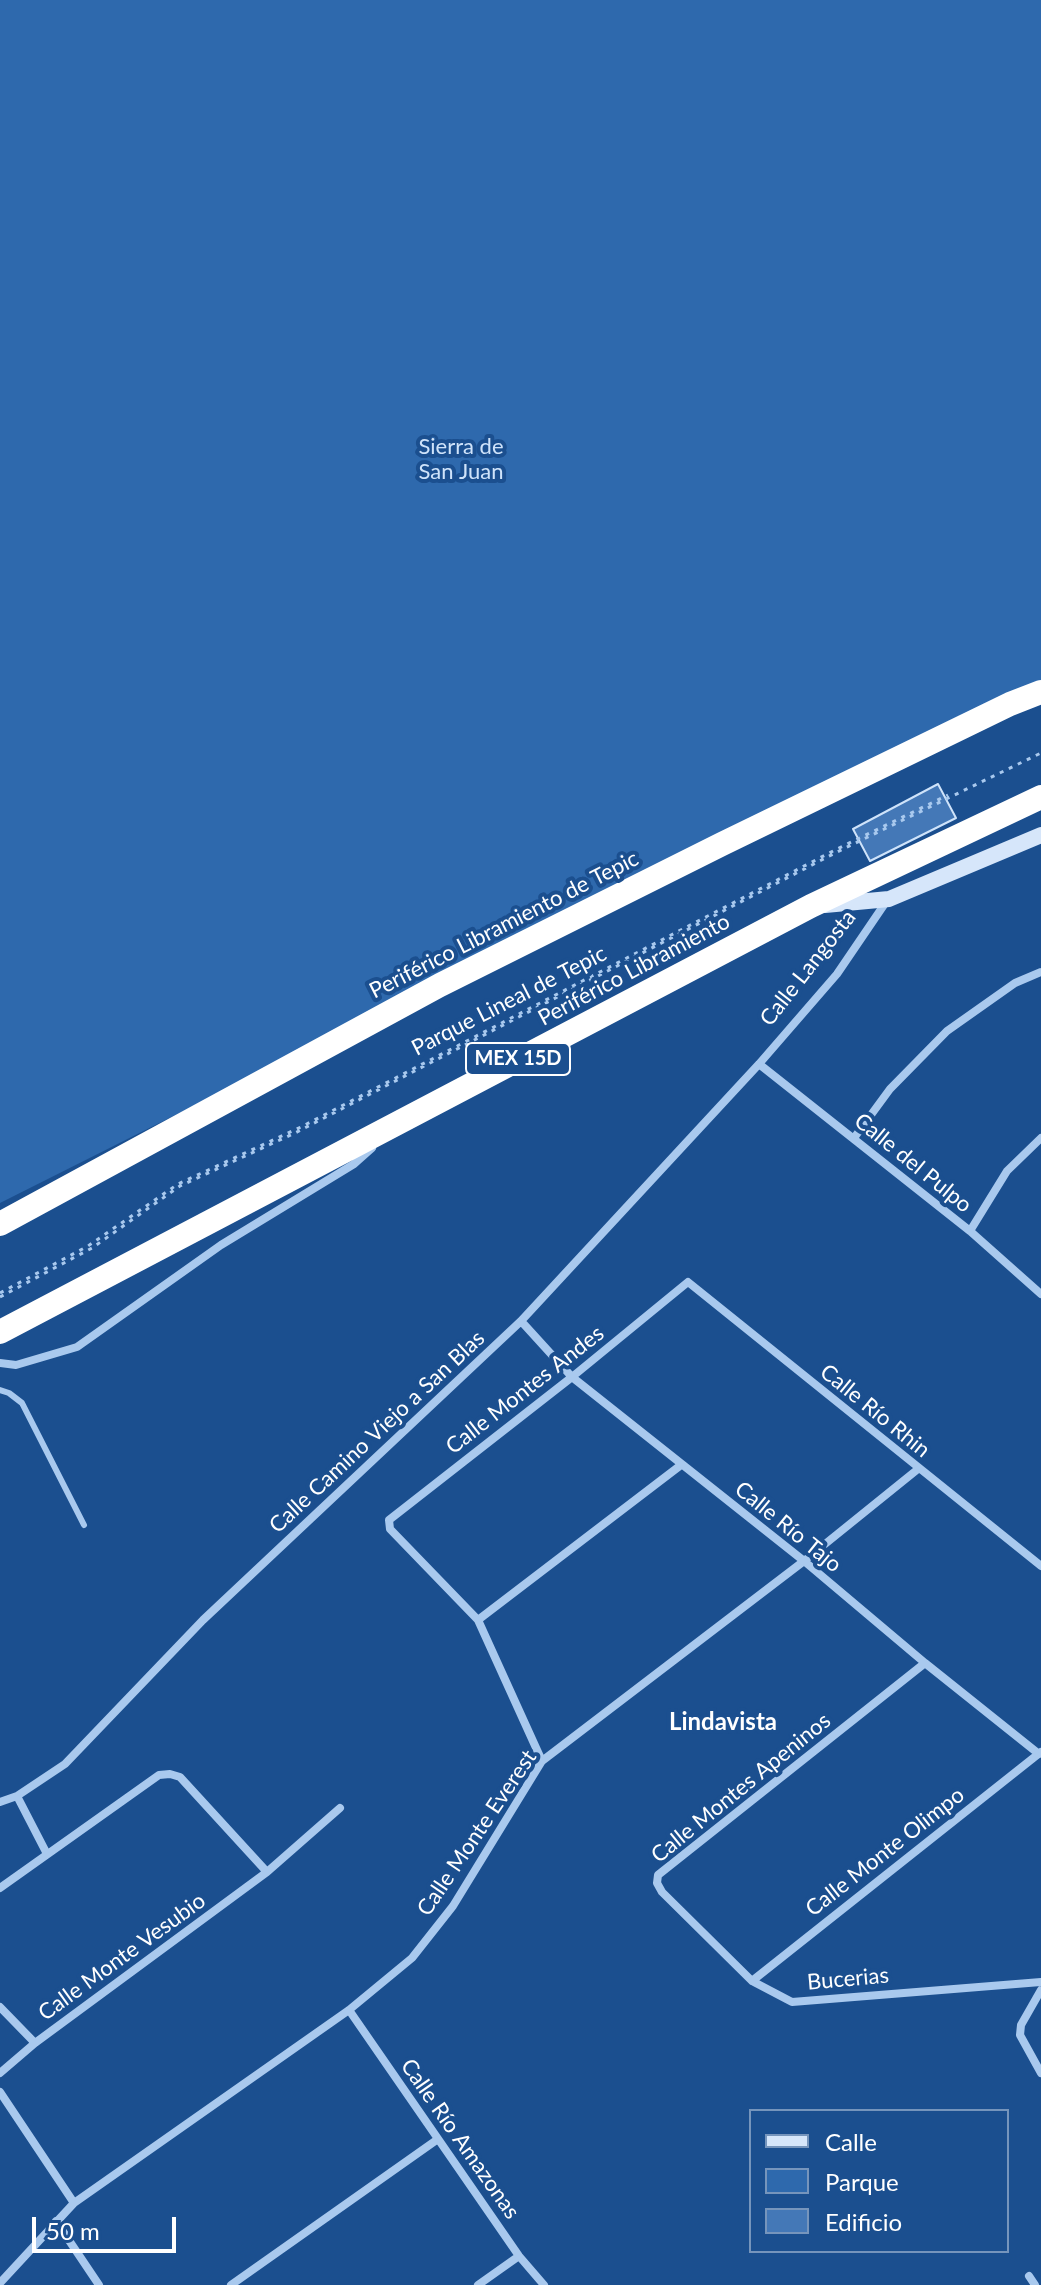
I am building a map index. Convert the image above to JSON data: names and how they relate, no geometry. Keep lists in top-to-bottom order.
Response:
{
  "streets": {
    "highway": ["Periférico Libramiento de Tepic", "Periférico Libramiento", "MEX 15D"],
    "street": [
      "Calle Langosta",
      "Calle del Pulpo",
      "Calle Montes Andes",
      "Calle Río Rhin",
      "Calle Camino Viejo a San Blas",
      "Calle Río Tajo",
      "Calle Montes Apeninos",
      "Calle Monte Everest",
      "Calle Monte Olimpo",
      "Calle Monte Vesubio",
      "Bucerias",
      "Calle Río Amazonas"
    ],
    "path": ["Parque Lineal de Tepic"]
  },
  "crossings": [
    ["Calle Langosta", "Periférico Libramiento"],
    ["Calle Langosta", "Calle del Pulpo"],
    ["Calle Langosta", "Calle Camino Viejo a San Blas"],
    ["Calle del Pulpo", "Calle Camino Viejo a San Blas"],
    ["Calle Montes Andes", "Calle Río Rhin"],
    ["Calle Montes Andes", "Calle Río Tajo"],
    ["Calle Río Rhin", "Calle Monte Everest"],
    ["Calle Camino Viejo a San Blas", "Calle Río Tajo"],
    ["Calle Río Tajo", "Calle Montes Apeninos"],
    ["Calle Río Tajo", "Calle Monte Everest"],
    ["Calle Río Tajo", "Calle Monte Olimpo"],
    ["Calle Montes Apeninos", "Bucerias"],
    ["Calle Monte Everest", "Calle Río Amazonas"],
    ["Calle Monte Olimpo", "Bucerias"]
  ],
  "districts": ["Lindavista"],
  "parks": ["Sierra de San Juan"],
  "legend": ["Calle", "Parque", "Edificio"],
  "scale_bar": "50 m"
}
